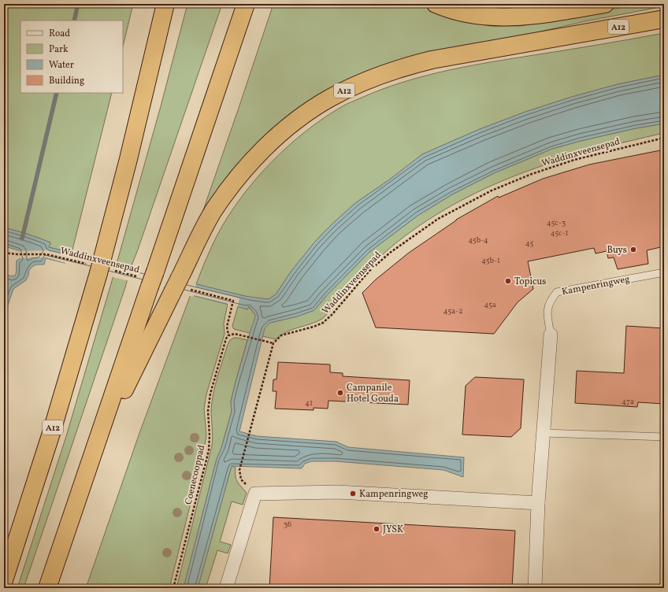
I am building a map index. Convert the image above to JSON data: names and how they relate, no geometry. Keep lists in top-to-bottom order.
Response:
{
  "streets": {
    "highway": ["A12"],
    "street": ["Kampenringweg"],
    "path": ["Waddinxveensepad", "Coenecooppad"]
  },
  "crossings": [
    ["A12", "Waddinxveensepad"]
  ],
  "places": [
    "Buys",
    "Topicus",
    "Campanile Hotel Gouda",
    "Kampenringweg",
    "JYSK"
  ],
  "house_numbers": [
    "45c-3",
    "45c-1",
    "45b-4",
    "45",
    "45b-1",
    "45a",
    "45a-2",
    "47a",
    "41",
    "36"
  ],
  "legend": [
    "Road",
    "Park",
    "Water",
    "Building"
  ]
}
